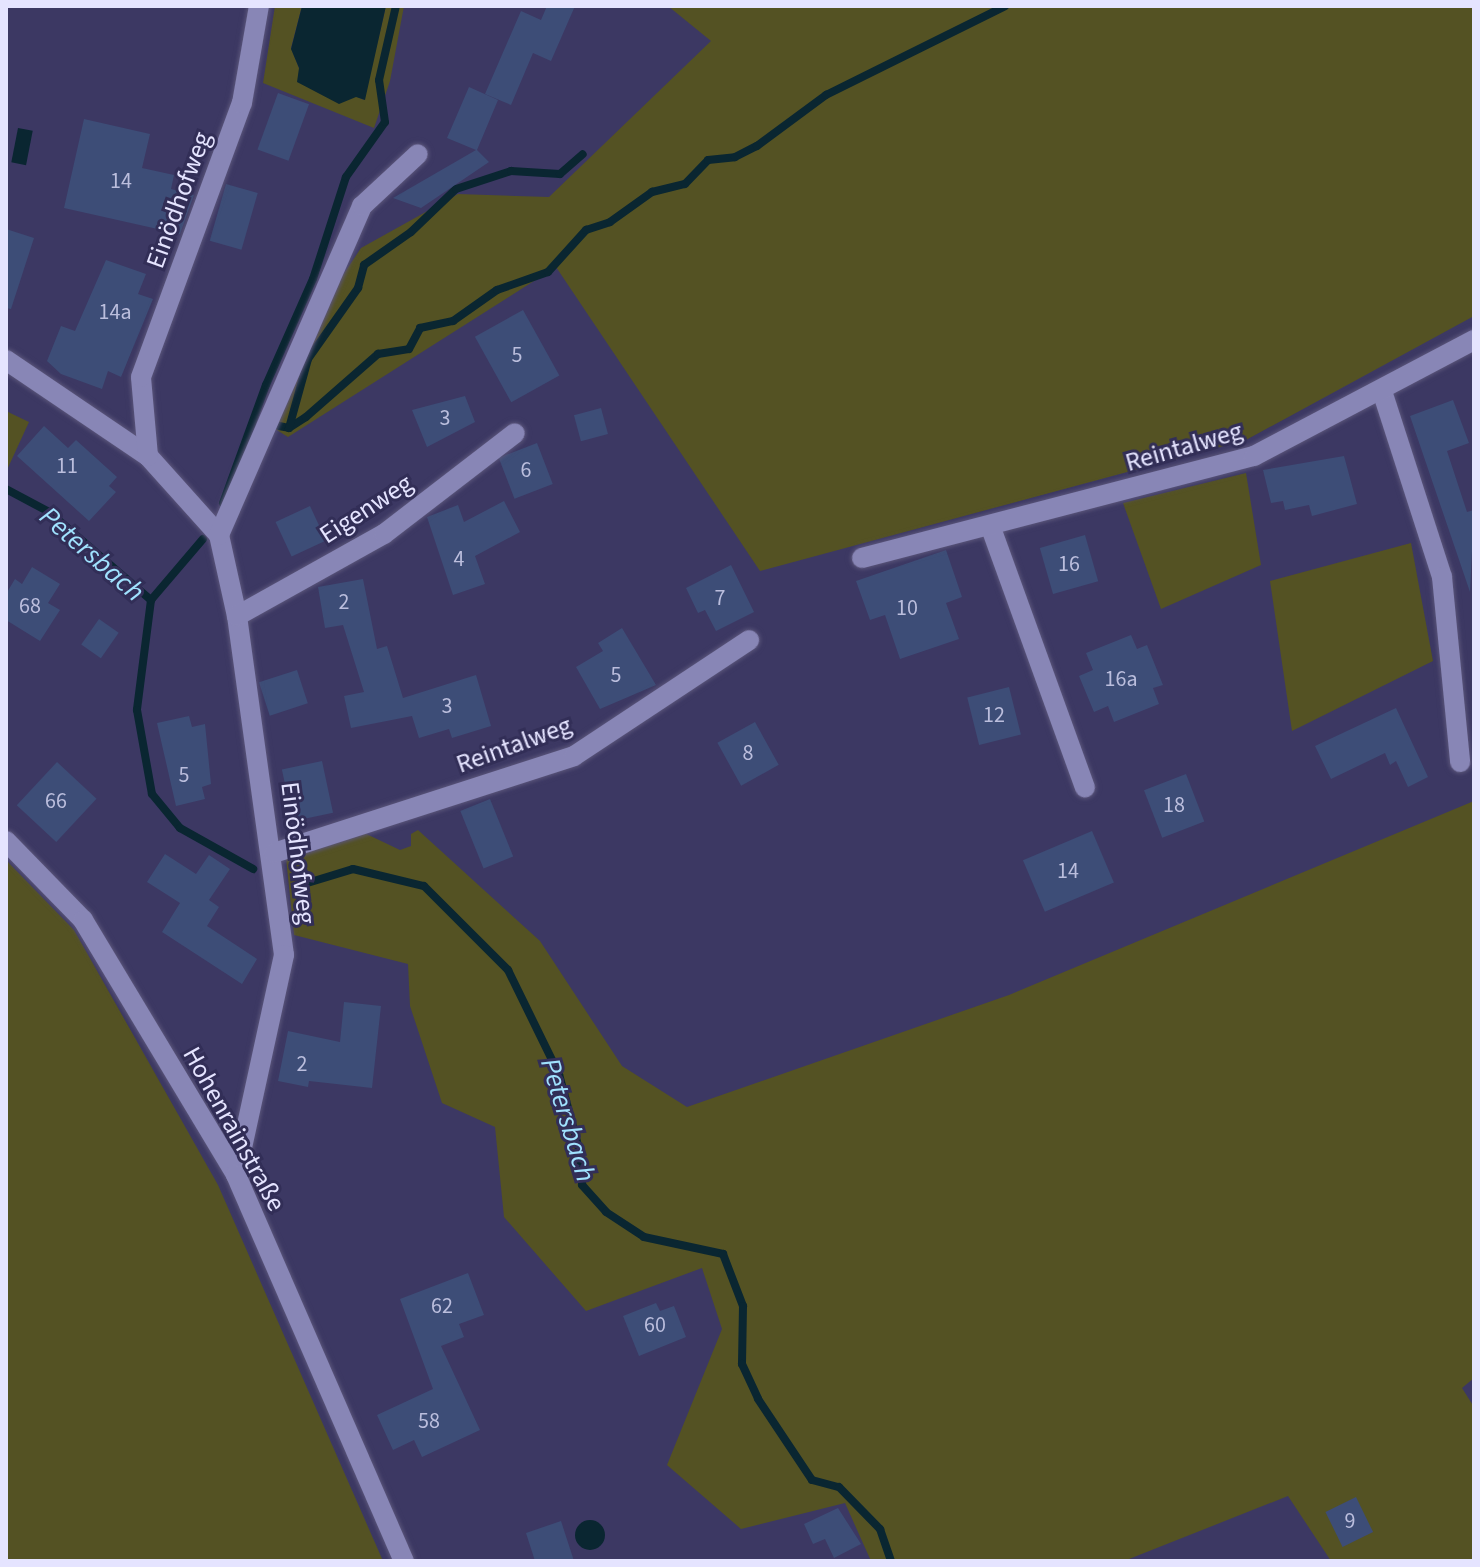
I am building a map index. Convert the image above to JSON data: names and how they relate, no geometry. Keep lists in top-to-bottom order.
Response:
{
  "streets": {
    "street": [
      "Einödhofweg",
      "Reintalweg",
      "Eigenweg",
      "Hohenrainstraße"
    ]
  },
  "crossings": [
    ["Einödhofweg", "Reintalweg"],
    ["Einödhofweg", "Eigenweg"],
    ["Einödhofweg", "Hohenrainstraße"]
  ],
  "water": ["Petersbach"],
  "house_numbers": [
    "14",
    "14a",
    "5",
    "3",
    "11",
    "6",
    "4",
    "16",
    "7",
    "2",
    "68",
    "10",
    "5",
    "16a",
    "3",
    "12",
    "8",
    "5",
    "66",
    "18",
    "14",
    "2",
    "62",
    "60",
    "58",
    "9"
  ]
}
